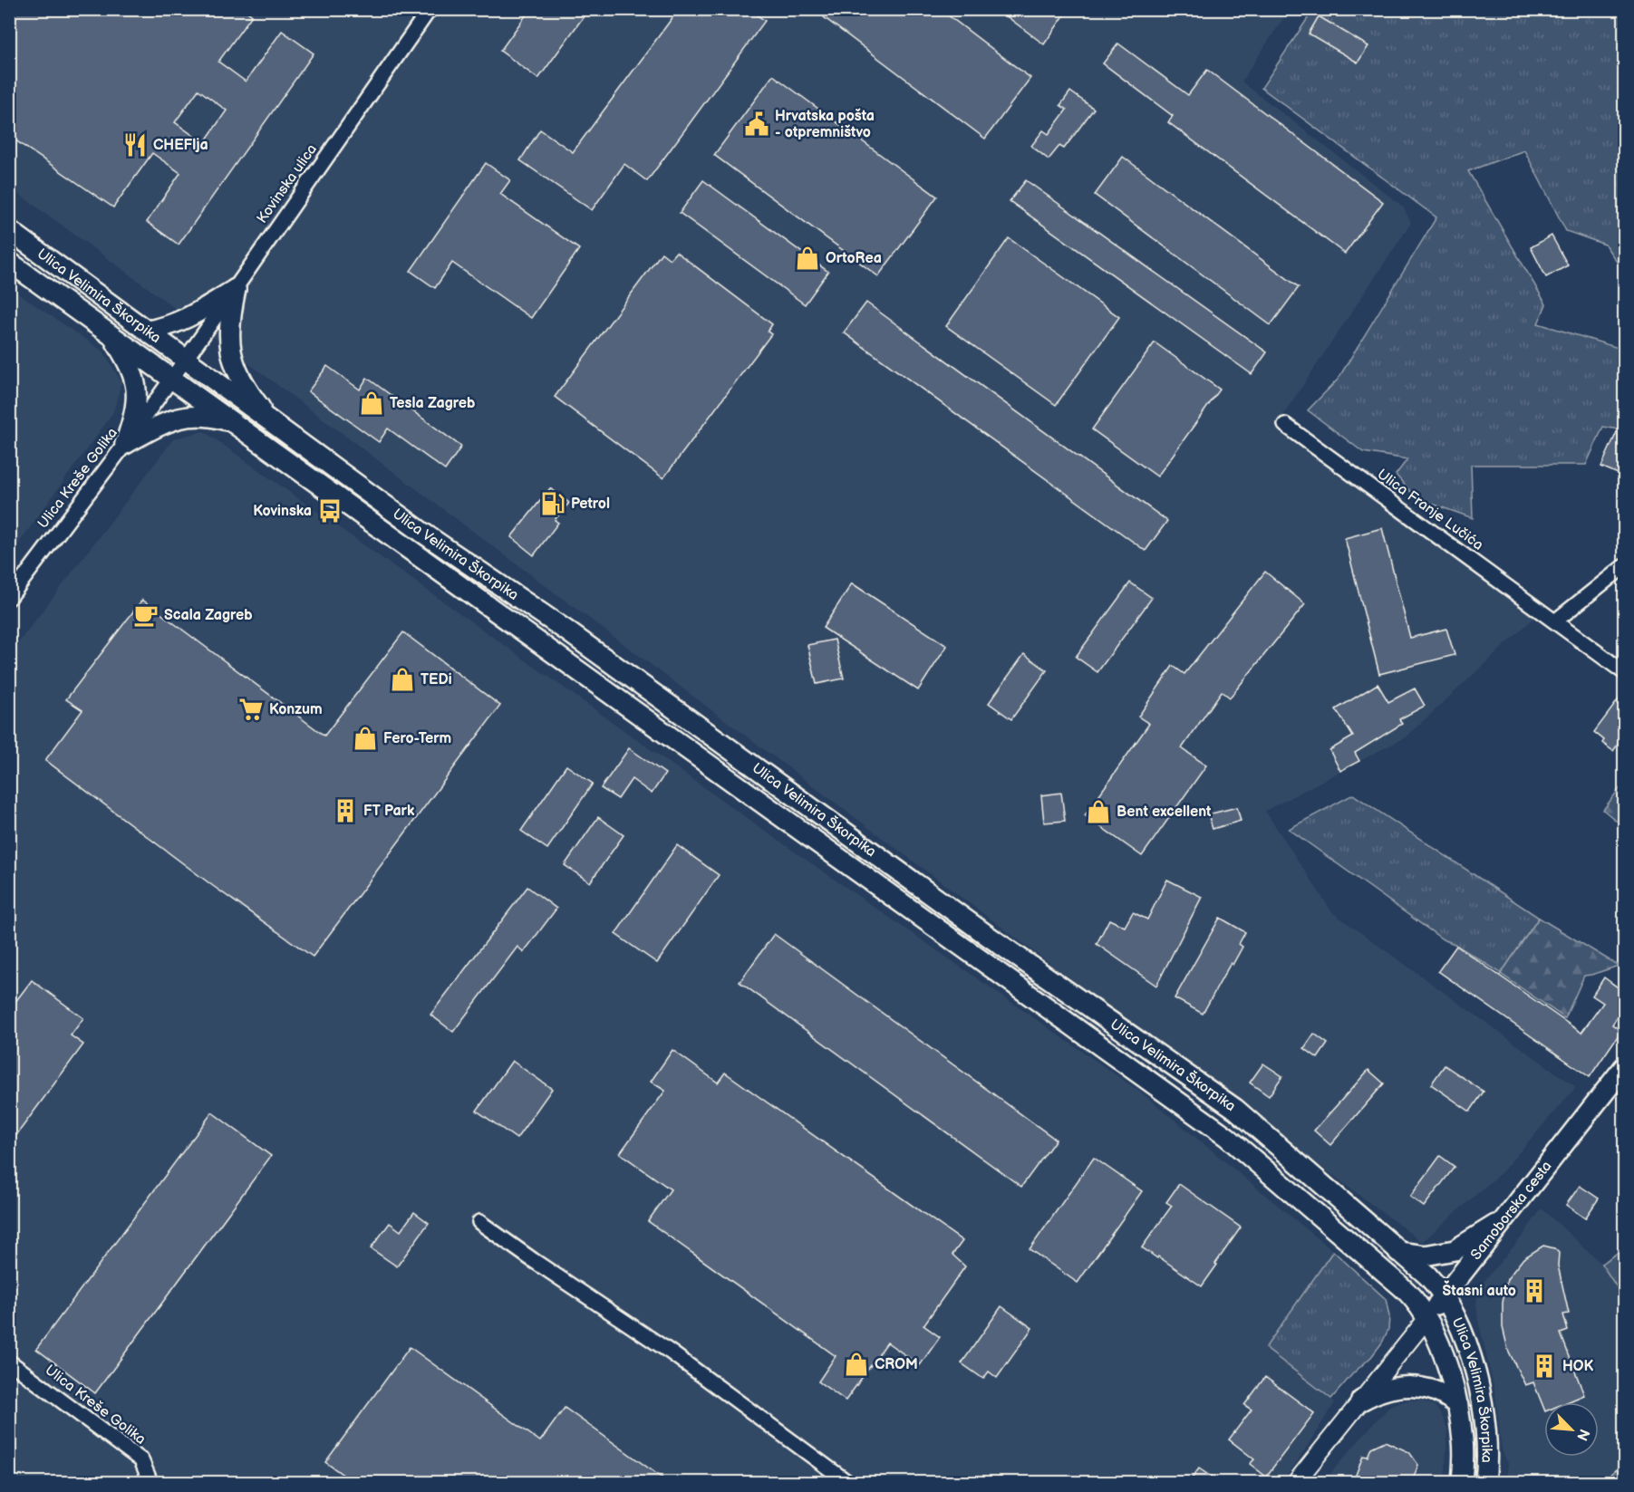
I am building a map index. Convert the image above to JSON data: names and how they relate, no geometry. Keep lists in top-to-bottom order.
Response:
{
  "streets": {
    "main road": ["Ulica Velimira Škorpika", "Samoborska cesta"],
    "street": ["Kovinska ulica", "Ulica Kreše Golika", "Ulica Franje Lučića"]
  },
  "crossings": [
    ["Kovinska ulica", "Ulica Velimira Škorpika"],
    ["Kovinska ulica", "Ulica Kreše Golika"],
    ["Ulica Velimira Škorpika", "Ulica Kreše Golika"],
    ["Ulica Velimira Škorpika", "Samoborska cesta"]
  ],
  "places": {
    "public building": ["Hrvatska pošta - otpremništvo"],
    "restaurant": ["CHEFlja"],
    "shop": [
      "OrtoRea",
      "Tesla Zagreb",
      "TEDi",
      "Fero-Term",
      "Bent excellent",
      "CROM"
    ],
    "fuel station": ["Petrol"],
    "bus stop": ["Kovinska"],
    "cafe": ["Scala Zagreb"],
    "supermarket": ["Konzum"],
    "building": ["FT Park", "Štasni auto", "HOK"]
  },
  "north": "bottom right"
}
